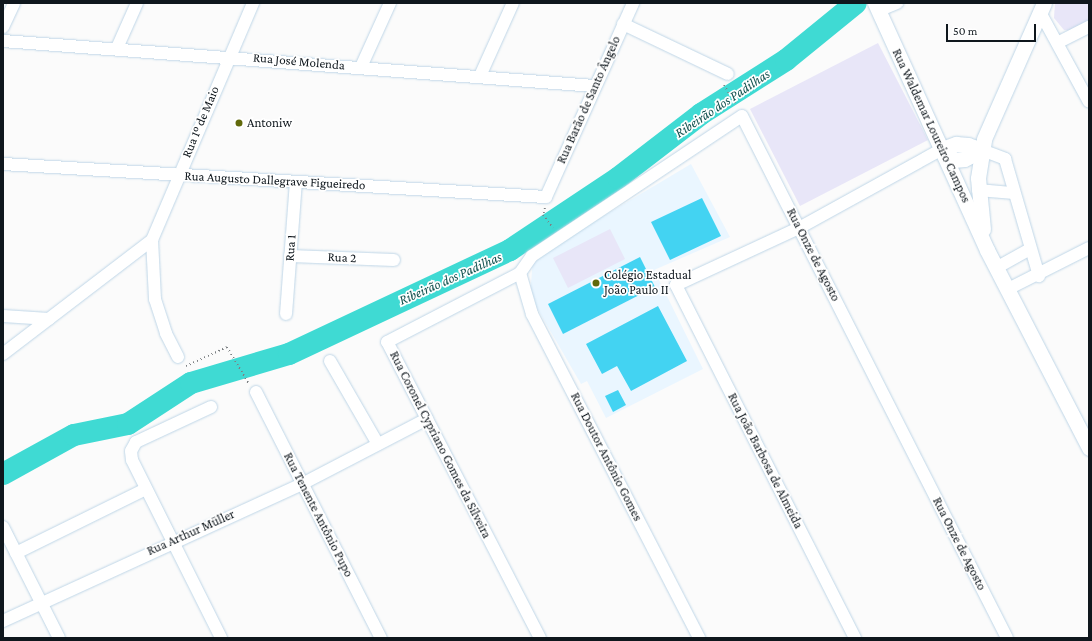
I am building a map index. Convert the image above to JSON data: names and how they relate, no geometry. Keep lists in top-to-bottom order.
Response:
{
  "streets": {
    "main road": ["Rua Waldemar Loureiro Campos"],
    "street": [
      "Rua José Molenda",
      "Rua Barão de Santo Ângelo",
      "Rua 1º de Maio",
      "Rua Augusto Dallegrave Figueiredo",
      "Rua 1",
      "Rua Onze de Agosto",
      "Rua 2",
      "Rua Coronel Cypriano Gomes da Silveira",
      "Rua Doutor Antônio Gomes",
      "Rua João Barbosa de Almeida",
      "Rua Tenente Antônio Pupo",
      "Rua Arthur Müller"
    ]
  },
  "crossings": [
    ["Rua José Molenda", "Rua Barão de Santo Ângelo"],
    ["Rua José Molenda", "Rua 1º de Maio"],
    ["Rua Barão de Santo Ângelo", "Rua Augusto Dallegrave Figueiredo"],
    ["Rua 1º de Maio", "Rua Augusto Dallegrave Figueiredo"],
    ["Rua Augusto Dallegrave Figueiredo", "Rua 1"],
    ["Rua 1", "Rua 2"],
    ["Rua Onze de Agosto", "Rua Coronel Cypriano Gomes da Silveira"],
    ["Rua Onze de Agosto", "Rua Doutor Antônio Gomes"],
    ["Rua Onze de Agosto", "Rua João Barbosa de Almeida"],
    ["Rua Coronel Cypriano Gomes da Silveira", "Rua Doutor Antônio Gomes"],
    ["Rua Coronel Cypriano Gomes da Silveira", "Rua Arthur Müller"],
    ["Rua Tenente Antônio Pupo", "Rua Arthur Müller"]
  ],
  "water": ["Ribeirão dos Padilhas"],
  "places": ["Antoniw", "Colégio Estadual João Paulo II"],
  "scale_bar": "50 m"
}
